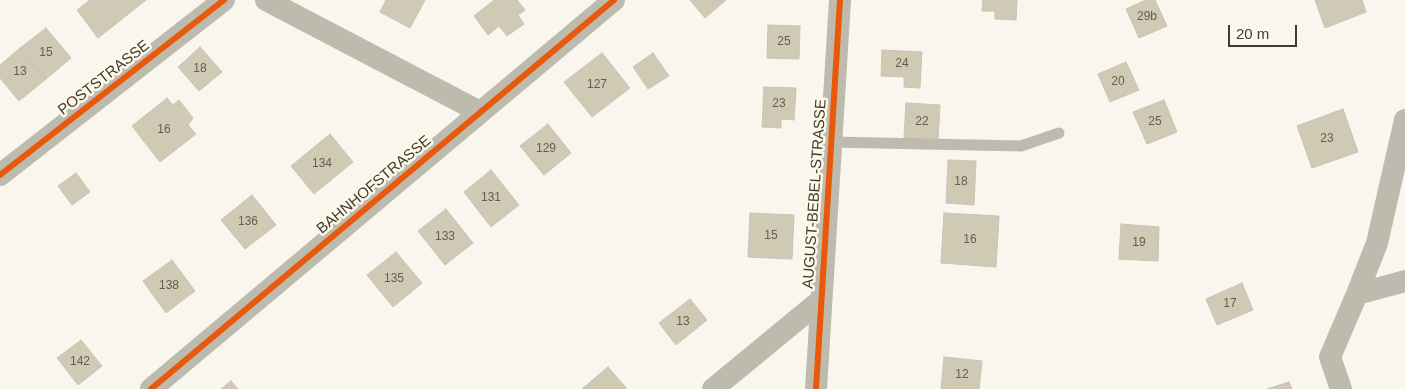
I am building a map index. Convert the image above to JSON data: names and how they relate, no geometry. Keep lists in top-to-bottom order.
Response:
{
  "streets": {
    "street": ["POSTSTRASSE", "BAHNHOFSTRASSE", "AUGUST-BEBEL-STRASSE"]
  },
  "house_numbers": [
    "29b",
    "25",
    "15",
    "24",
    "18",
    "13",
    "20",
    "127",
    "23",
    "22",
    "25",
    "16",
    "23",
    "129",
    "134",
    "18",
    "131",
    "136",
    "15",
    "133",
    "16",
    "19",
    "135",
    "138",
    "17",
    "13",
    "142",
    "12"
  ],
  "scale_bar": "20 m"
}
